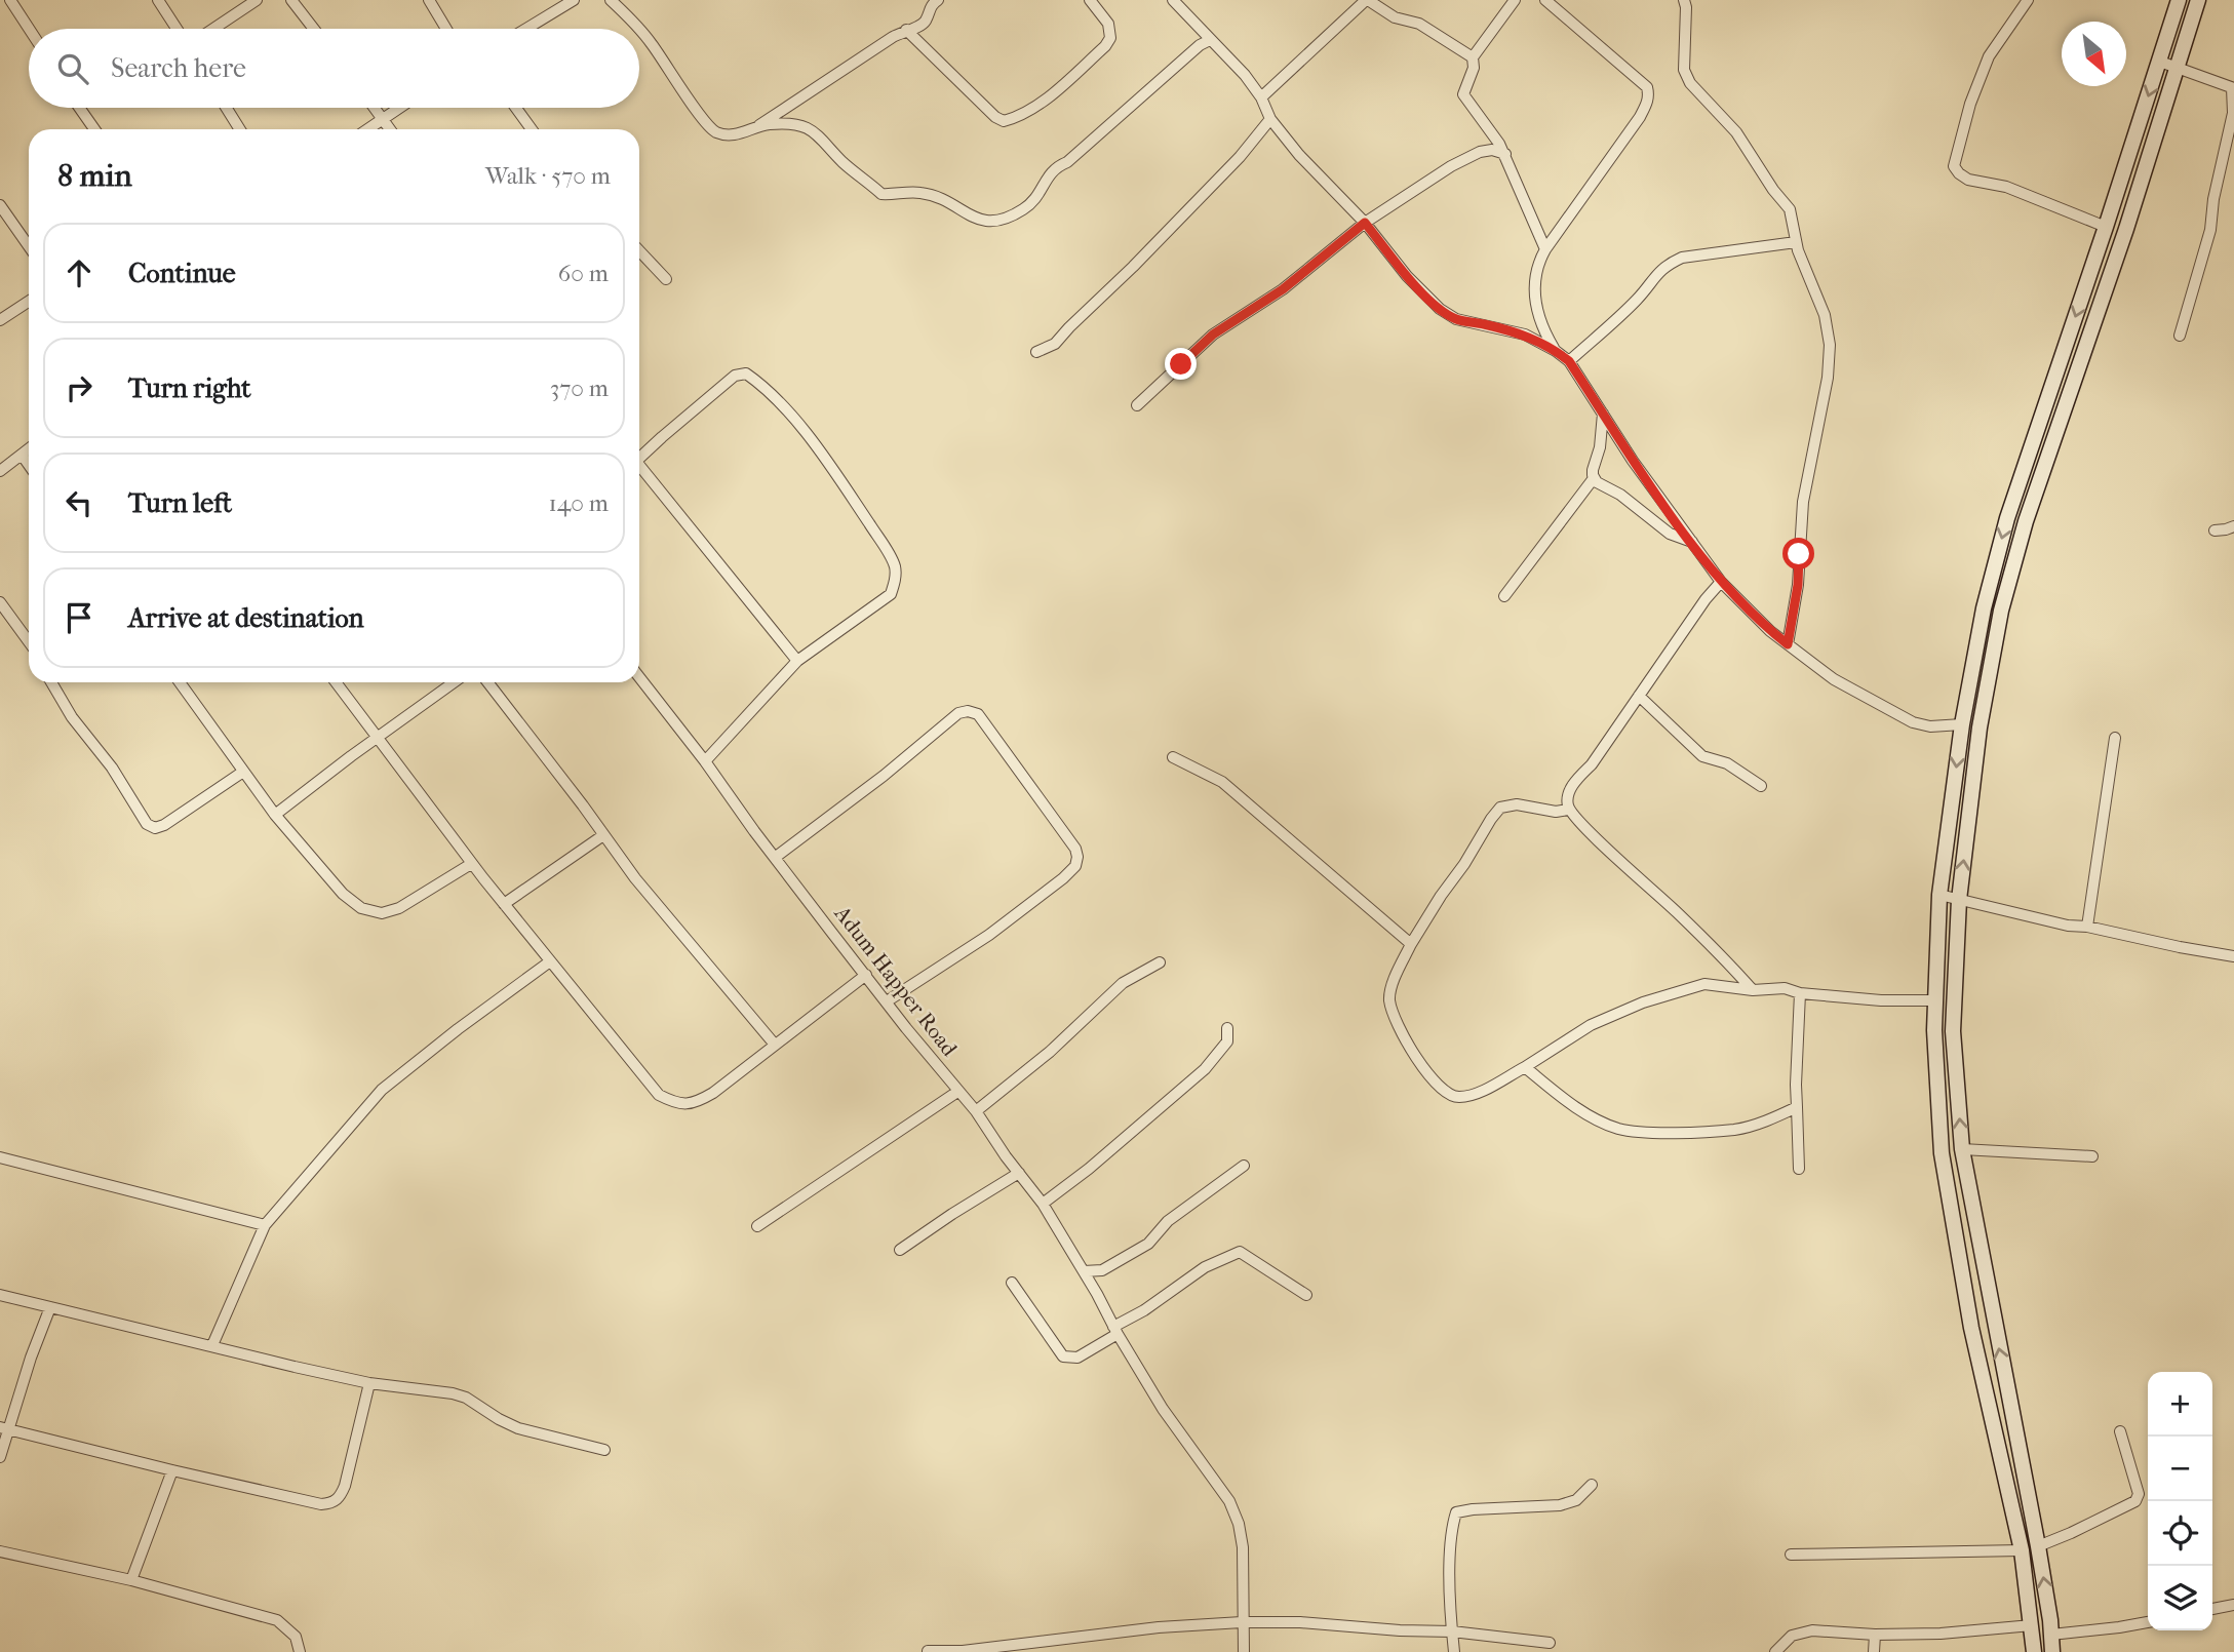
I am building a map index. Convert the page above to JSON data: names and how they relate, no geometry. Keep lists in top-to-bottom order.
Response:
{
  "streets": {
    "street": ["Adum Happer Road"]
  },
  "north": "bottom right",
  "page": {
    "search": "Search here",
    "heading": ["8 min", "Walk · 570 m"],
    "list": [
      ["Continue", "60 m"],
      ["Turn right", "370 m"],
      ["Turn left", "140 m"],
      "Arrive at destination"
    ],
    "map_buttons": ["+", "−"]
  }
}
